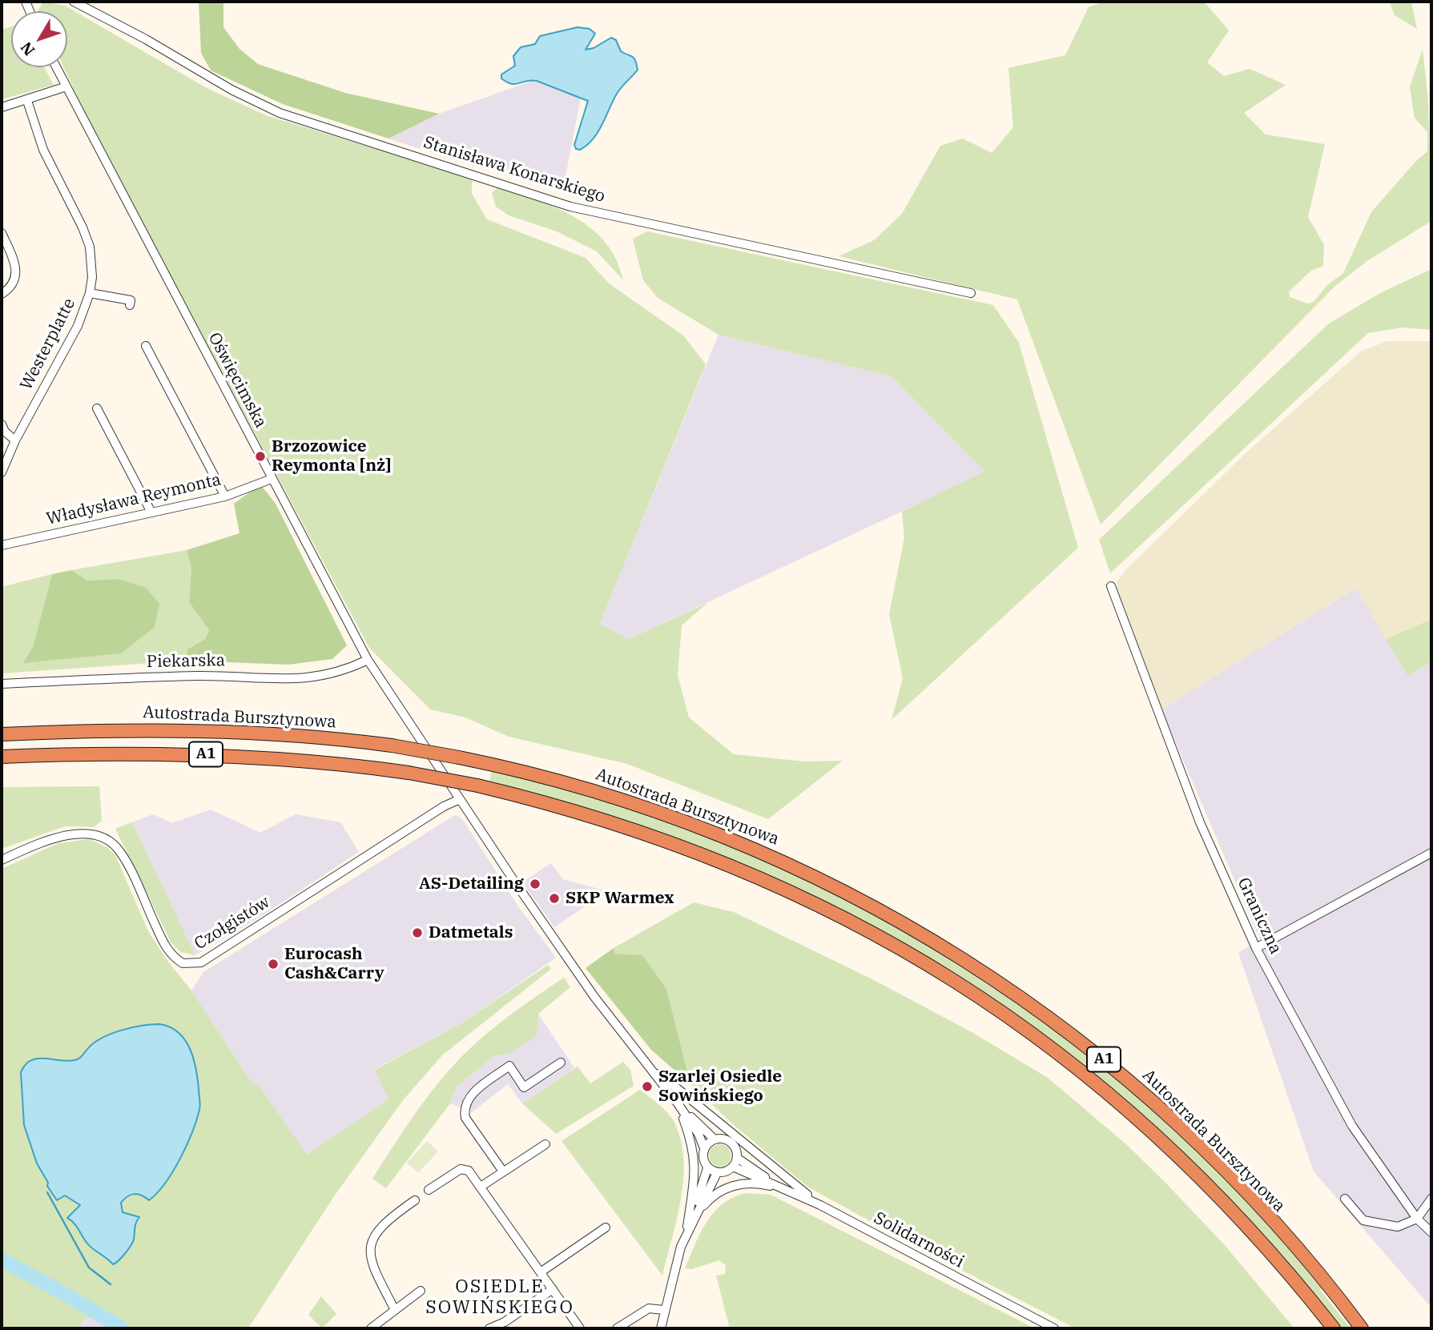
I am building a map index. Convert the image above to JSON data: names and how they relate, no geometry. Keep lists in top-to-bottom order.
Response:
{
  "streets": {
    "highway": ["Autostrada Bursztynowa", "A1"],
    "street": [
      "Stanisława Konarskiego",
      "Westerplatte",
      "Oświęcimska",
      "Władysława Reymonta",
      "Piekarska",
      "Graniczna",
      "Czołgistów",
      "Solidarności"
    ]
  },
  "crossings": [
    ["Oświęcimska", "Władysława Reymonta"],
    ["Oświęcimska", "Piekarska"],
    ["Oświęcimska", "Czołgistów"]
  ],
  "districts": ["OSIEDLE SOWIŃSKIEGO"],
  "places": [
    "Brzozowice Reymonta [nż]",
    "AS-Detailing",
    "SKP Warmex",
    "Datmetals",
    "Eurocash Cash&Carry",
    "Szarlej Osiedle Sowińskiego"
  ],
  "north": "bottom left"
}
